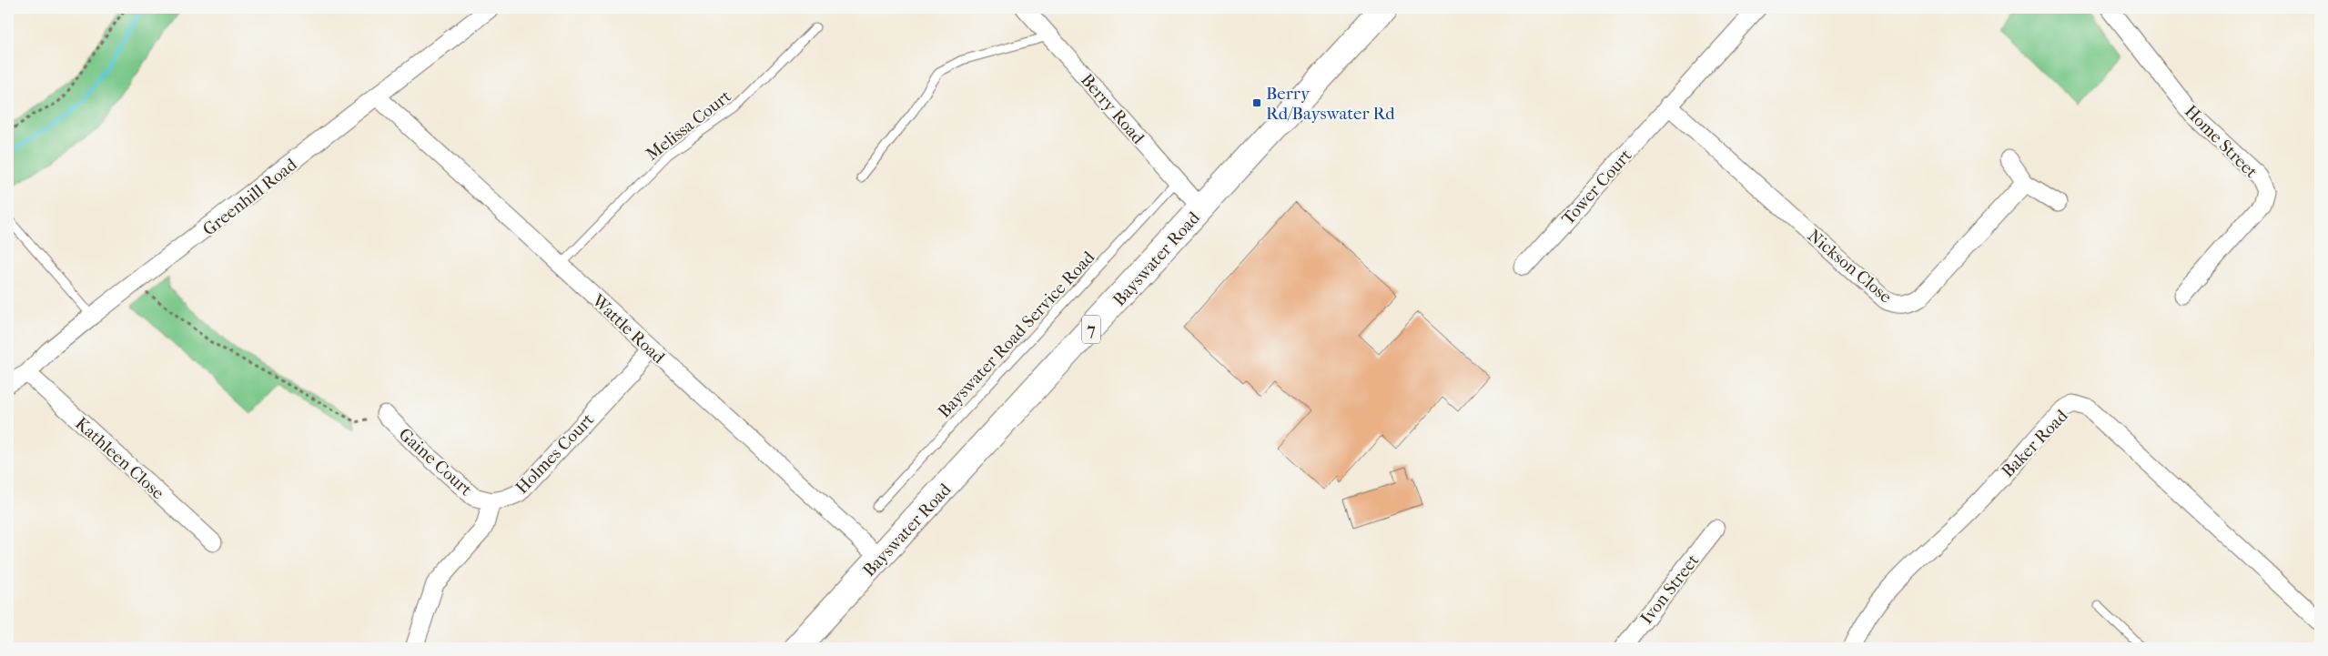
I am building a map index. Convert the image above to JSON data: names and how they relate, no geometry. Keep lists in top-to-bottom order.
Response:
{
  "streets": {
    "main road": ["Bayswater Road", "7"],
    "street": [
      "Berry Road",
      "Home Street",
      "Tower Court",
      "Greenhill Road",
      "Nickson Close",
      "Wattle Road",
      "Baker Road",
      "Holmes Court",
      "Kathleen Close",
      "Gaine Court",
      "Ivon Street"
    ],
    "lane": ["Melissa Court", "Bayswater Road Service Road"]
  },
  "crossings": [
    ["Berry Road", "Bayswater Road"],
    ["Berry Road", "Bayswater Road Service Road"],
    ["Melissa Court", "Wattle Road"],
    ["Tower Court", "Nickson Close"],
    ["Greenhill Road", "Wattle Road"],
    ["Greenhill Road", "Kathleen Close"],
    ["Bayswater Road", "Wattle Road"],
    ["Wattle Road", "Holmes Court"],
    ["Holmes Court", "Gaine Court"]
  ],
  "places": {
    "transit": ["Berry Rd/Bayswater Rd"]
  }
}
